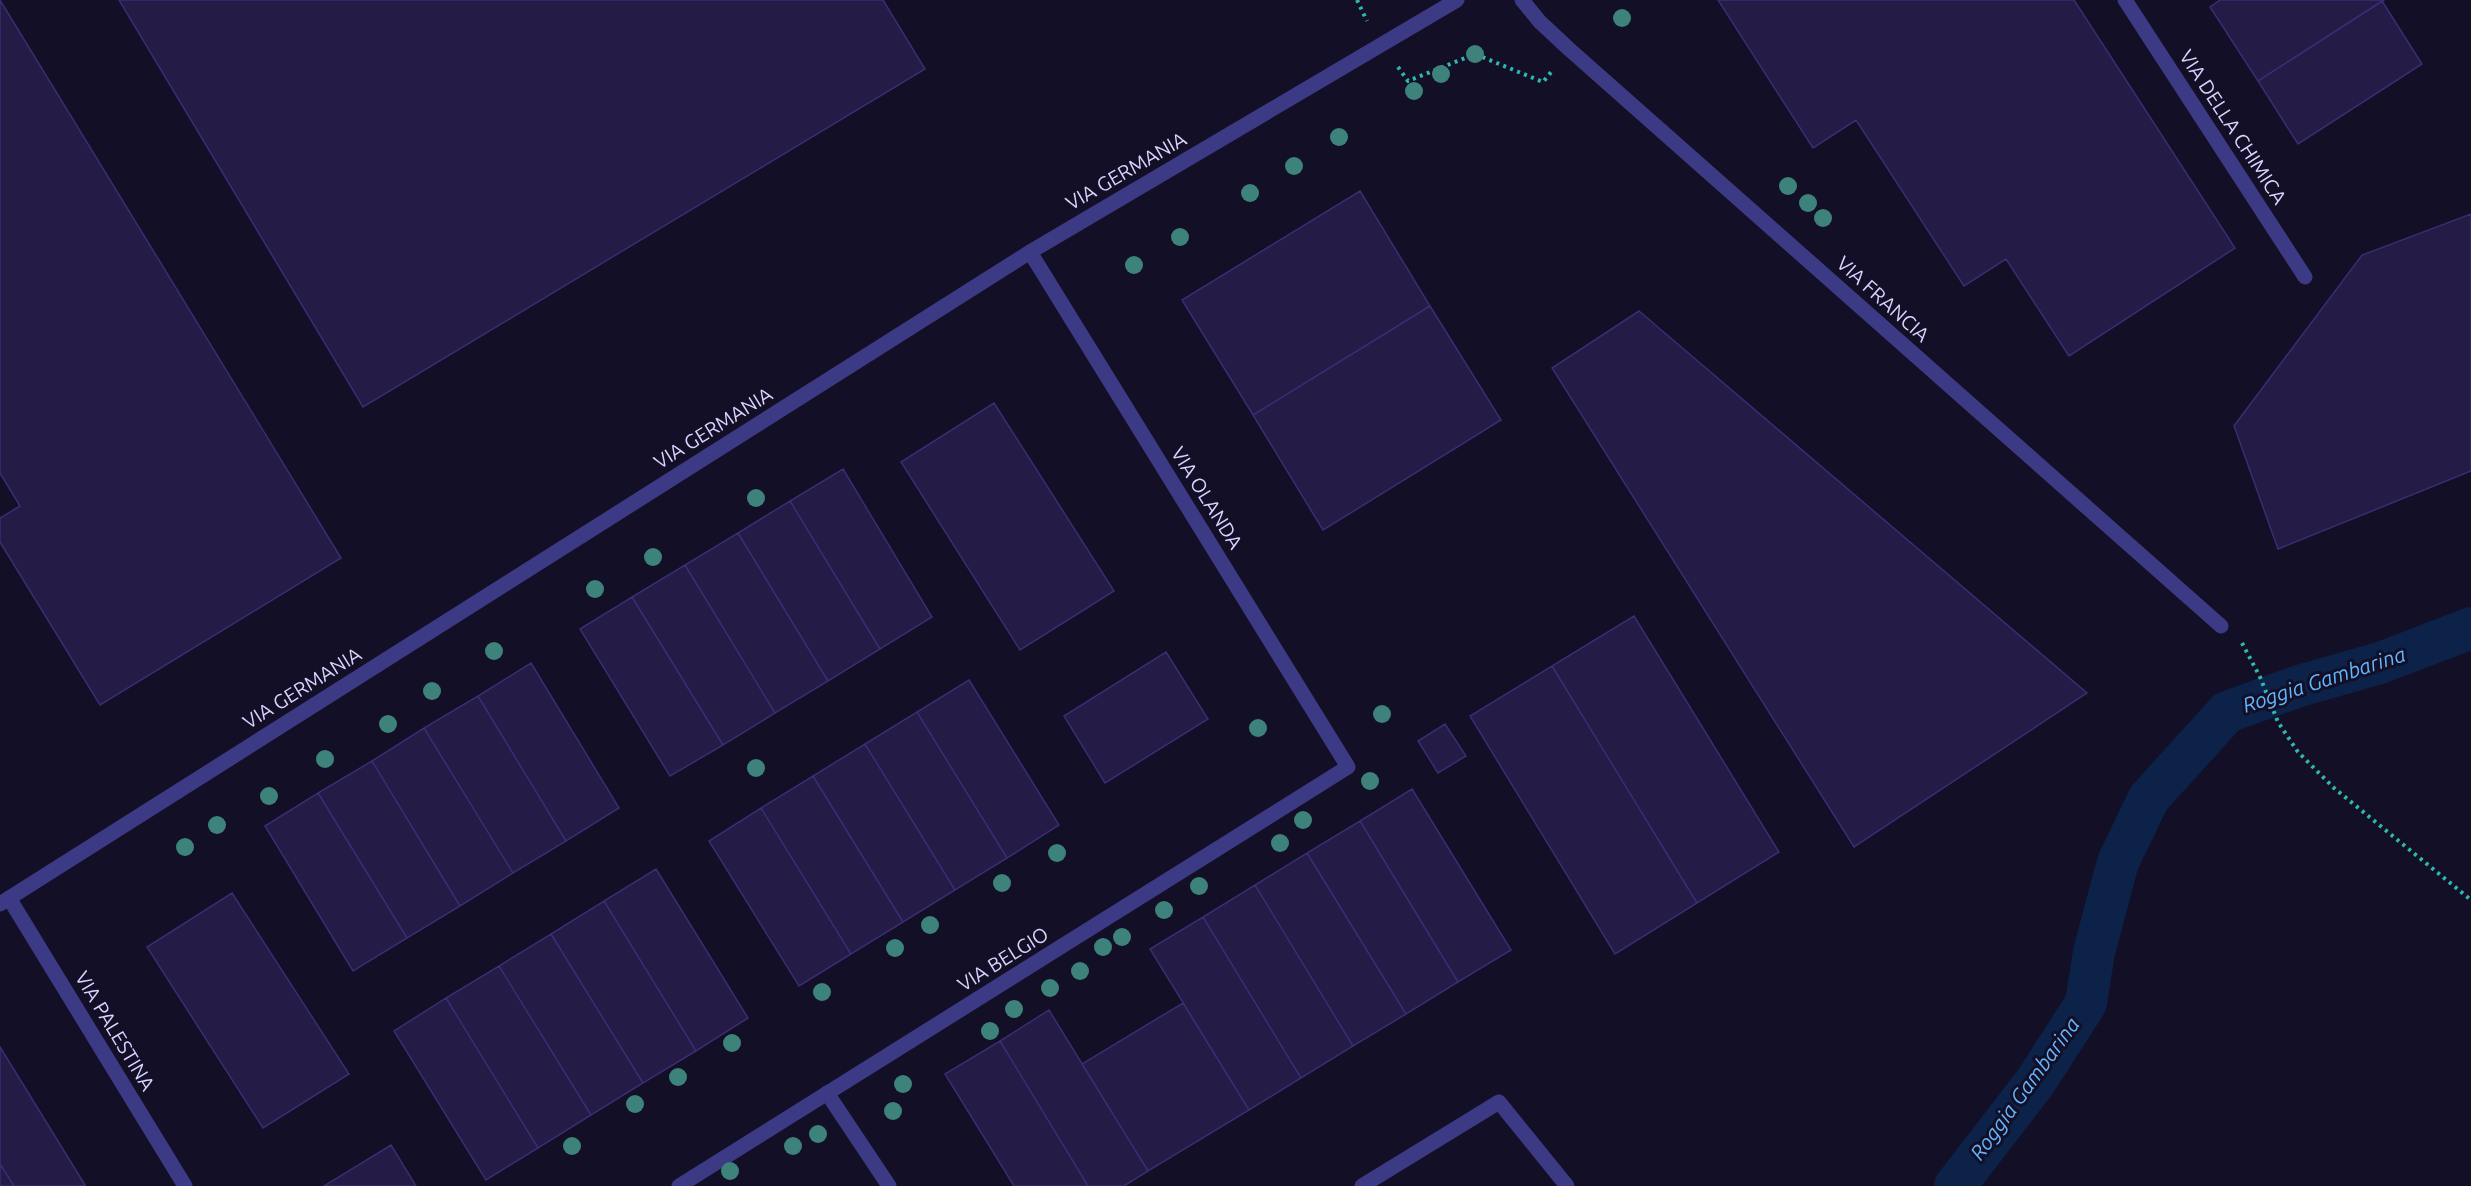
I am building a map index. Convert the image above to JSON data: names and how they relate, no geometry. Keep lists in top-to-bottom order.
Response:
{
  "streets": {
    "street": [
      "VIA DELLA CHIMICA",
      "VIA GERMANIA",
      "VIA FRANCIA",
      "VIA OLANDA",
      "VIA BELGIO",
      "VIA PALESTINA"
    ]
  },
  "crossings": [
    ["VIA GERMANIA", "VIA OLANDA"],
    ["VIA GERMANIA", "VIA PALESTINA"],
    ["VIA OLANDA", "VIA BELGIO"]
  ],
  "water": ["Roggia Gambarina"]
}
